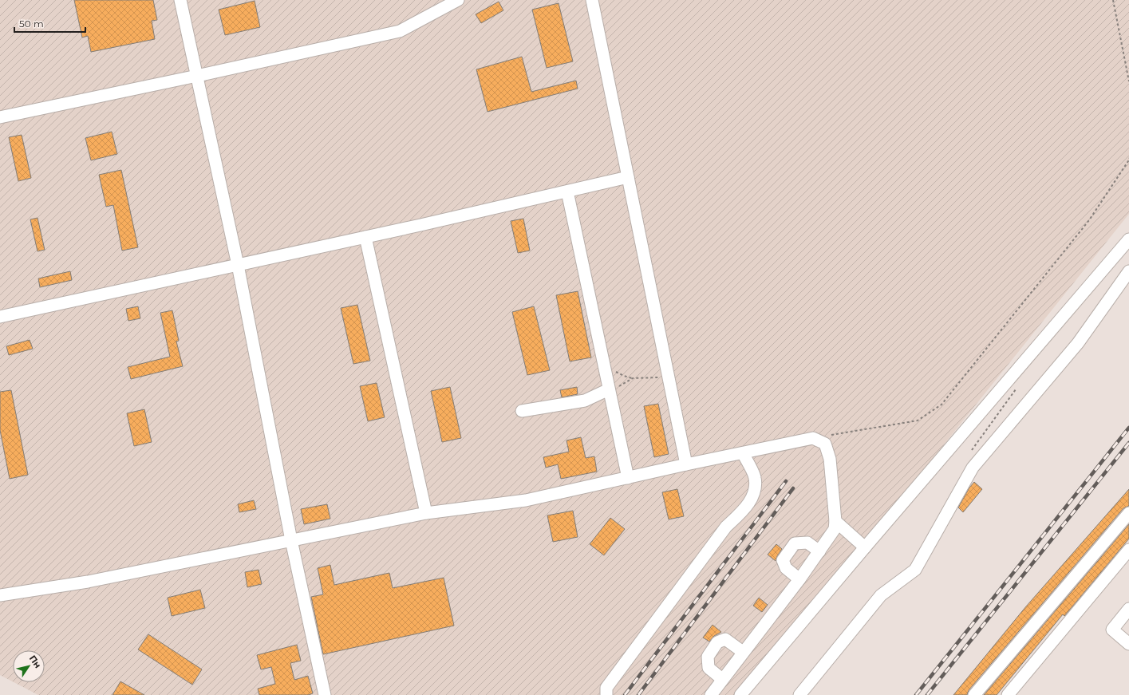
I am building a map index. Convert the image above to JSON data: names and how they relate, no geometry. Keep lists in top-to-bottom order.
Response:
{
  "scale_bar": "50 m",
  "north": "top right"
}
